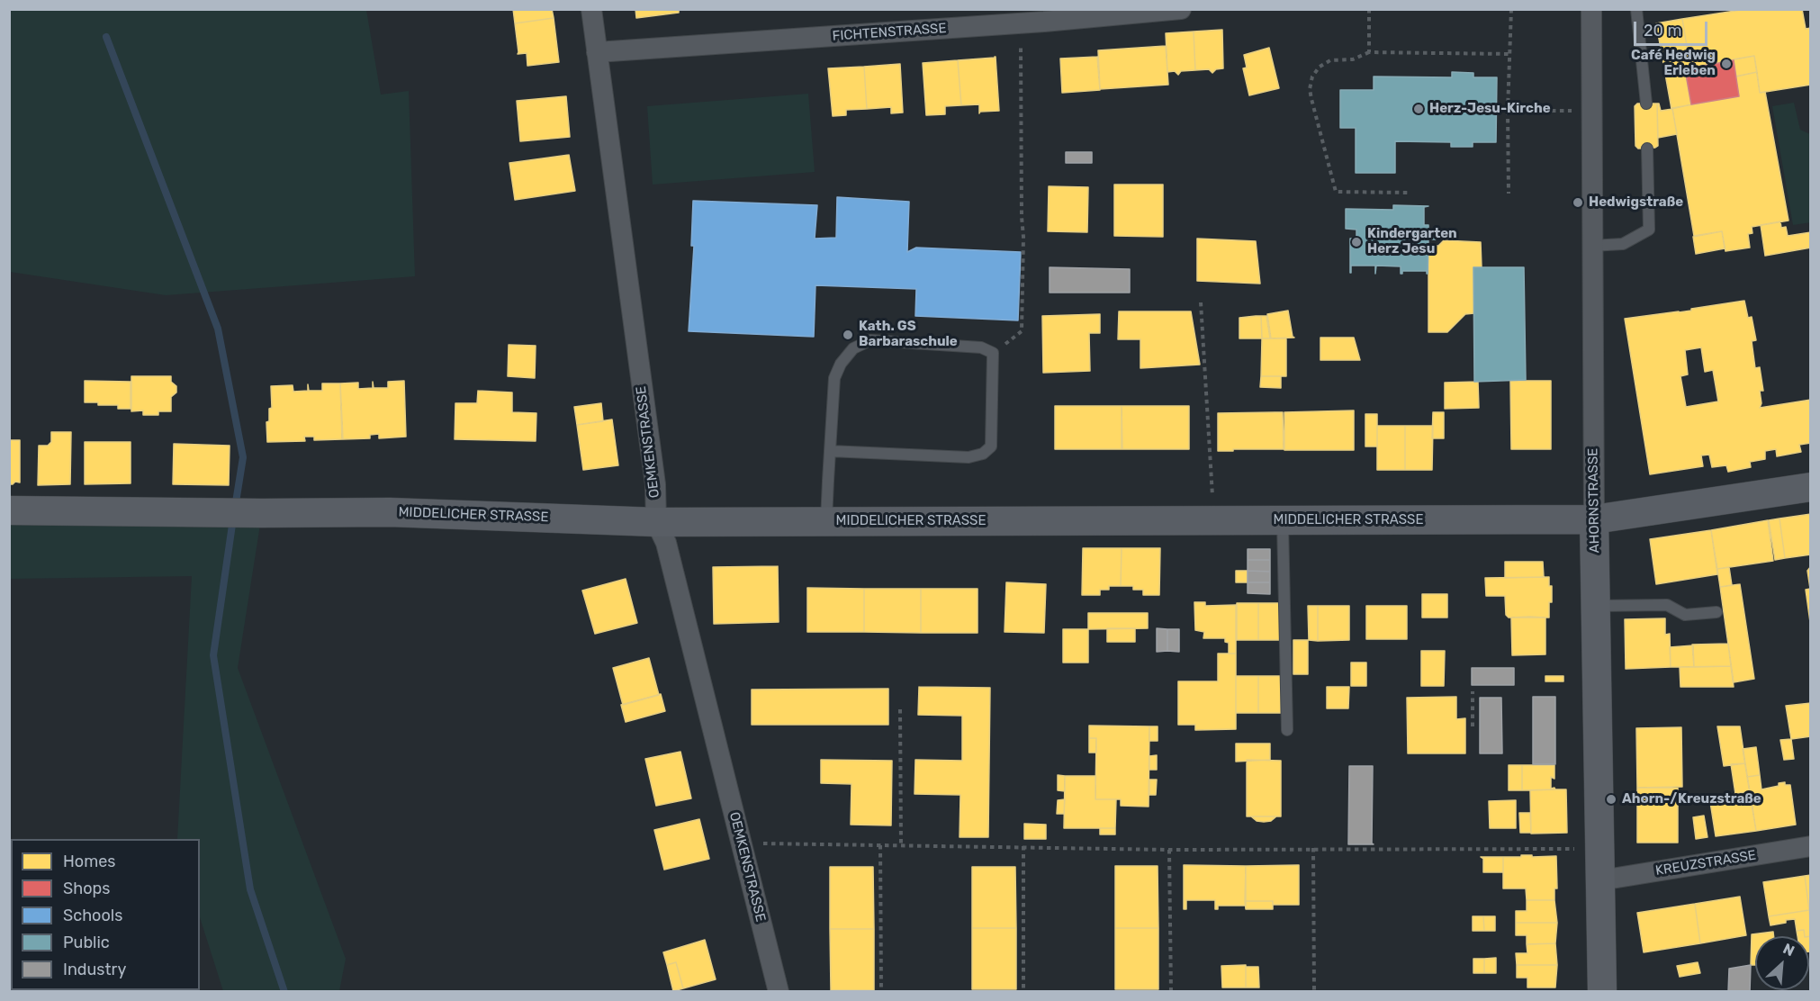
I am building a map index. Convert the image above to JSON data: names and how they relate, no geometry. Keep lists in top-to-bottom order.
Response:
{
  "streets": {
    "street": [
      "FICHTENSTRASSE",
      "OEMKENSTRASSE",
      "AHORNSTRASSE",
      "MIDDELICHER STRASSE",
      "KREUZSTRASSE"
    ]
  },
  "crossings": [
    ["FICHTENSTRASSE", "OEMKENSTRASSE"],
    ["OEMKENSTRASSE", "MIDDELICHER STRASSE"],
    ["AHORNSTRASSE", "MIDDELICHER STRASSE"],
    ["AHORNSTRASSE", "KREUZSTRASSE"]
  ],
  "places": [
    "Café Hedwig Erleben",
    "Herz-Jesu-Kirche",
    "Hedwigstraße",
    "Kindergarten Herz Jesu",
    "Kath. GS Barbaraschule",
    "Ahorn-/Kreuzstraße"
  ],
  "legend": [
    "Homes",
    "Shops",
    "Schools",
    "Public",
    "Industry"
  ],
  "scale_bar": "20 m",
  "north": "top right"
}
